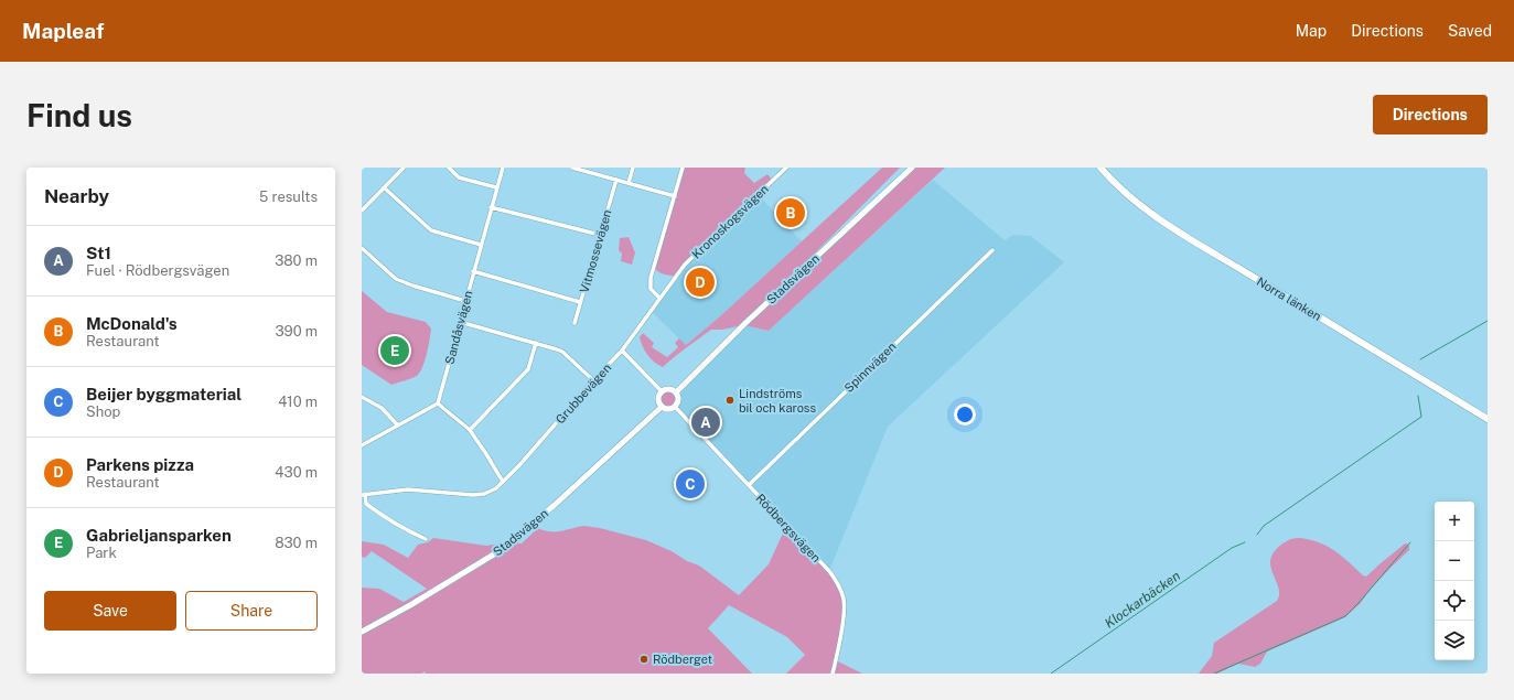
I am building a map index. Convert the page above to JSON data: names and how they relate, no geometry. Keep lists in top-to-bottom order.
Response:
{
  "streets": {
    "highway": ["Norra länken"],
    "main road": ["Stadsvägen"],
    "street": [
      "Kronoskogsvägen",
      "Vitmossevägen",
      "Sandåsvägen",
      "Spinnvägen",
      "Grubbevägen",
      "Rödbergsvägen"
    ]
  },
  "crossings": [
    ["Kronoskogsvägen", "Grubbevägen"],
    ["Stadsvägen", "Rödbergsvägen"],
    ["Spinnvägen", "Rödbergsvägen"]
  ],
  "water": ["Klockarbäcken"],
  "places": ["Lindströms bil och kaross", "Rödberget"],
  "page": {
    "header": "Mapleaf",
    "nav": ["Map", "Directions", "Saved"],
    "buttons": [
      "Directions",
      ["Save", "Share"]
    ],
    "title": "Find us",
    "heading": ["Nearby", "5 results"],
    "pins": [
      "B",
      "D",
      "E",
      "A",
      "C"
    ],
    "list": [
      {
        "mark": "A",
        "name": "St1",
        "note": "Fuel · Rödbergsvägen",
        "value": "380 m"
      },
      {
        "mark": "B",
        "name": "McDonald's",
        "note": "Restaurant",
        "value": "390 m"
      },
      {
        "mark": "C",
        "name": "Beijer byggmaterial",
        "note": "Shop",
        "value": "410 m"
      },
      {
        "mark": "D",
        "name": "Parkens pizza",
        "note": "Restaurant",
        "value": "430 m"
      },
      {
        "mark": "E",
        "name": "Gabrieljansparken",
        "note": "Park",
        "value": "830 m"
      }
    ],
    "map_buttons": ["+", "−"]
  }
}
